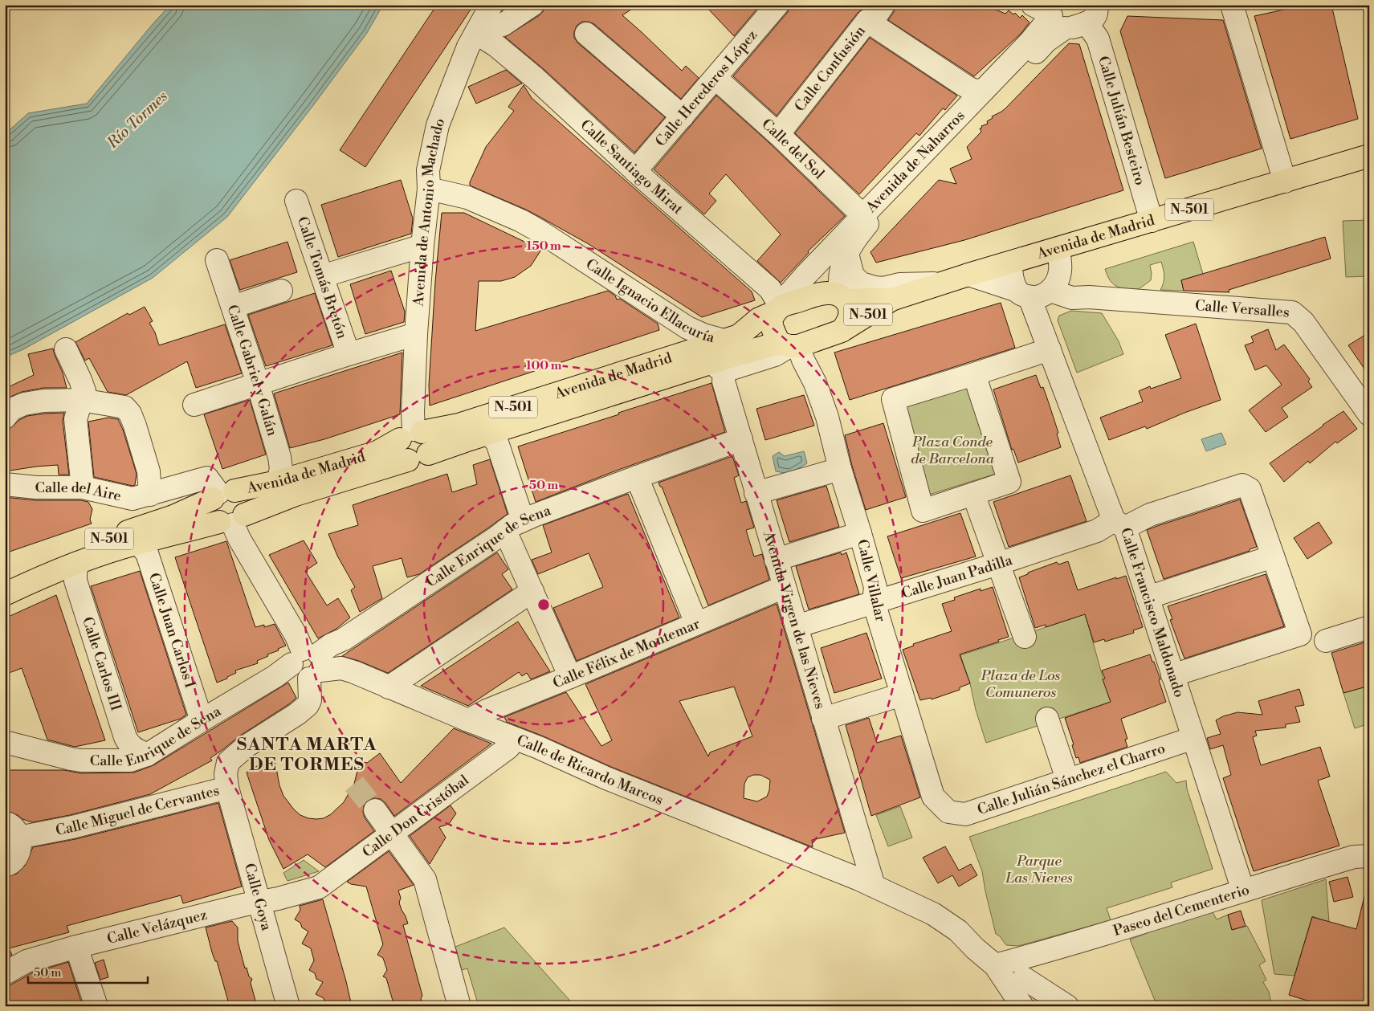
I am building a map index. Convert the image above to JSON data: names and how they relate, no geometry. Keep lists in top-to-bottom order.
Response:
{
  "streets": {
    "highway": ["N-501", "Avenida de Madrid"],
    "street": [
      "Calle Confusión",
      "Calle Herederos López",
      "Calle Julián Besteiro",
      "Calle del Sol",
      "Avenida de Naharros",
      "Calle Santiago Mirat",
      "Avenida de Antonio Machado",
      "Calle Tomás Bretón",
      "Calle Ignacio Ellacuría",
      "Calle Versalles",
      "Calle Gabriel y Galán",
      "Calle del Aire",
      "Calle Enrique de Sena",
      "Calle Juan Padilla",
      "Calle Villalar",
      "Calle Francisco Maldonado",
      "Avenida Virgen de las Nieves",
      "Calle Juan Carlos I",
      "Calle Félix de Montemar",
      "Calle Carlos III",
      "Calle de Ricardo Marcos",
      "Calle Julián Sánchez el Charro",
      "Calle Miguel de Cervantes",
      "Calle Don Cristóbal",
      "Calle Goya",
      "Paseo del Cementerio",
      "Calle Velázquez"
    ]
  },
  "crossings": [
    ["Calle Confusión", "Calle del Sol"],
    ["Calle Herederos López", "Calle del Sol"],
    ["Calle Herederos López", "Calle Santiago Mirat"],
    ["Calle Julián Besteiro", "Avenida de Madrid"],
    ["Calle del Sol", "Avenida de Naharros"],
    ["Avenida de Naharros", "Calle Santiago Mirat"],
    ["Avenida de Naharros", "N-501"],
    ["Avenida de Naharros", "Avenida de Madrid"],
    ["Calle Santiago Mirat", "N-501"],
    ["Calle Santiago Mirat", "Avenida de Antonio Machado"],
    ["Calle Santiago Mirat", "Avenida de Madrid"],
    ["N-501", "Avenida de Madrid"],
    ["N-501", "Calle Villalar"],
    ["Avenida de Antonio Machado", "Avenida de Madrid"],
    ["Avenida de Antonio Machado", "Calle Ignacio Ellacuría"],
    ["Avenida de Madrid", "Calle Ignacio Ellacuría"],
    ["Avenida de Madrid", "Calle Gabriel y Galán"],
    ["Avenida de Madrid", "Calle del Aire"],
    ["Avenida de Madrid", "Calle Villalar"],
    ["Avenida de Madrid", "Calle Francisco Maldonado"],
    ["Avenida de Madrid", "Avenida Virgen de las Nieves"],
    ["Avenida de Madrid", "Calle Juan Carlos I"],
    ["Avenida de Madrid", "Calle Carlos III"],
    ["Calle Ignacio Ellacuría", "Avenida Virgen de las Nieves"],
    ["Calle Enrique de Sena", "Avenida Virgen de las Nieves"],
    ["Calle Enrique de Sena", "Calle Juan Carlos I"],
    ["Calle Enrique de Sena", "Calle Carlos III"],
    ["Calle Enrique de Sena", "Calle de Ricardo Marcos"],
    ["Calle Enrique de Sena", "Calle Miguel de Cervantes"],
    ["Calle Juan Padilla", "Calle Villalar"],
    ["Calle Juan Padilla", "Calle Francisco Maldonado"],
    ["Calle Juan Padilla", "Avenida Virgen de las Nieves"],
    ["Calle Villalar", "Calle Julián Sánchez el Charro"],
    ["Calle Francisco Maldonado", "Calle Julián Sánchez el Charro"],
    ["Calle Francisco Maldonado", "Paseo del Cementerio"],
    ["Avenida Virgen de las Nieves", "Calle Félix de Montemar"],
    ["Avenida Virgen de las Nieves", "Calle de Ricardo Marcos"],
    ["Calle Félix de Montemar", "Calle de Ricardo Marcos"],
    ["Calle de Ricardo Marcos", "Calle Miguel de Cervantes"],
    ["Calle de Ricardo Marcos", "Calle Don Cristóbal"],
    ["Calle de Ricardo Marcos", "Paseo del Cementerio"],
    ["Calle Miguel de Cervantes", "Calle Goya"],
    ["Calle Don Cristóbal", "Calle Velázquez"],
    ["Calle Goya", "Calle Velázquez"]
  ],
  "districts": ["SANTA MARTA DE TORMES"],
  "water": ["Río Tormes"],
  "parks": ["Plaza Conde de Barcelona", "Plaza de Los Comuneros", "Parque Las Nieves"],
  "scale_bar": "50 m",
  "rings": ["150 m", "100 m", "50 m"]
}
